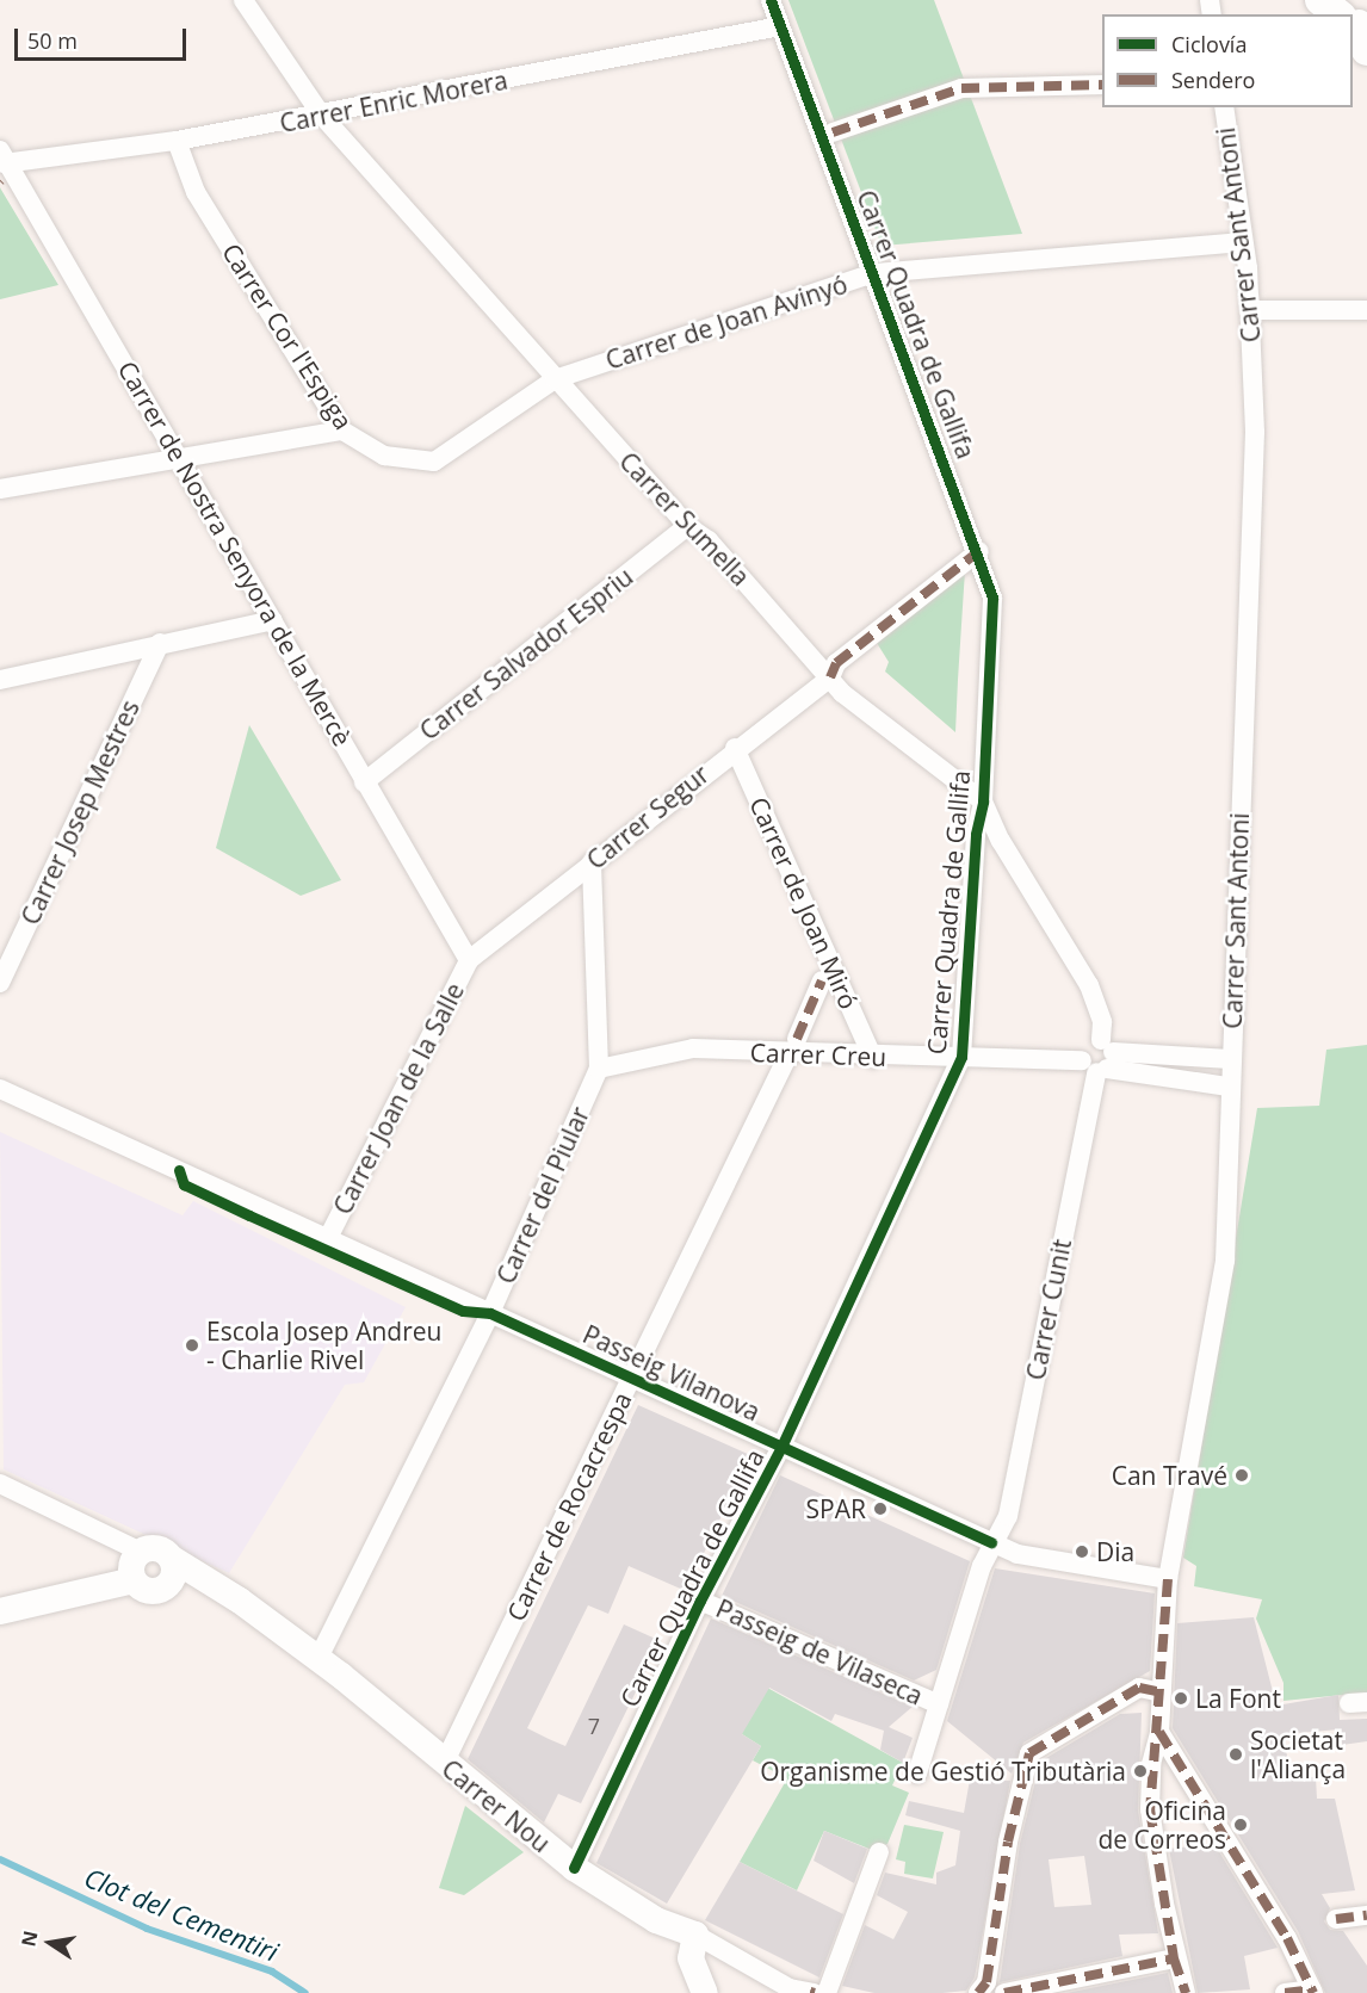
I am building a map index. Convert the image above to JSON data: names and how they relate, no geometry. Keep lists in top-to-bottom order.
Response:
{
  "streets": {
    "street": [
      "Carrer Enric Morera",
      "Carrer Sant Antoni",
      "Carrer de Joan Avinyó",
      "Carrer Quadra de Gallifa",
      "Carrer Cor l'Espiga",
      "Carrer Sumella",
      "Carrer de Nostra Senyora de la Mercè",
      "Carrer Salvador Espriu",
      "Carrer Josep Mestres",
      "Carrer Segur",
      "Carrer de Joan Miró",
      "Carrer Creu",
      "Carrer Joan de la Salle",
      "Carrer del Piular",
      "Carrer Cunit",
      "Passeig Vilanova",
      "Carrer de Rocacrespa",
      "Passeig de Vilaseca",
      "Carrer Nou"
    ]
  },
  "crossings": [
    ["Carrer Enric Morera", "Carrer Quadra de Gallifa"],
    ["Carrer Enric Morera", "Carrer Cor l'Espiga"],
    ["Carrer Enric Morera", "Carrer Sumella"],
    ["Carrer Enric Morera", "Carrer de Nostra Senyora de la Mercè"],
    ["Carrer Sant Antoni", "Carrer de Joan Avinyó"],
    ["Carrer Sant Antoni", "Carrer Creu"],
    ["Carrer Sant Antoni", "Passeig Vilanova"],
    ["Carrer de Joan Avinyó", "Carrer Quadra de Gallifa"],
    ["Carrer de Joan Avinyó", "Carrer Cor l'Espiga"],
    ["Carrer de Joan Avinyó", "Carrer Sumella"],
    ["Carrer Quadra de Gallifa", "Carrer Sumella"],
    ["Carrer Quadra de Gallifa", "Carrer Segur"],
    ["Carrer Quadra de Gallifa", "Carrer Creu"],
    ["Carrer Quadra de Gallifa", "Passeig Vilanova"],
    ["Carrer Quadra de Gallifa", "Passeig de Vilaseca"],
    ["Carrer Quadra de Gallifa", "Carrer Nou"],
    ["Carrer Cor l'Espiga", "Carrer Sumella"],
    ["Carrer Sumella", "Carrer Salvador Espriu"],
    ["Carrer Sumella", "Carrer Segur"],
    ["Carrer Sumella", "Carrer Creu"],
    ["Carrer Sumella", "Carrer Cunit"],
    ["Carrer de Nostra Senyora de la Mercè", "Carrer Salvador Espriu"],
    ["Carrer de Nostra Senyora de la Mercè", "Carrer Segur"],
    ["Carrer de Nostra Senyora de la Mercè", "Carrer Joan de la Salle"],
    ["Carrer Segur", "Carrer de Joan Miró"],
    ["Carrer Segur", "Carrer Joan de la Salle"],
    ["Carrer Segur", "Carrer del Piular"],
    ["Carrer de Joan Miró", "Carrer Creu"],
    ["Carrer Creu", "Carrer del Piular"],
    ["Carrer Creu", "Carrer Cunit"],
    ["Carrer Creu", "Carrer de Rocacrespa"],
    ["Carrer Joan de la Salle", "Passeig Vilanova"],
    ["Carrer del Piular", "Passeig Vilanova"],
    ["Carrer del Piular", "Carrer Nou"],
    ["Carrer Cunit", "Passeig Vilanova"],
    ["Carrer Cunit", "Passeig de Vilaseca"],
    ["Passeig Vilanova", "Carrer de Rocacrespa"],
    ["Carrer de Rocacrespa", "Carrer Nou"]
  ],
  "water": ["Clot del Cementiri"],
  "places": [
    "Escola Josep Andreu - Charlie Rivel",
    "Can Travé",
    "SPAR",
    "Dia",
    "La Font",
    "Societat l'Aliança",
    "Organisme de Gestió Tributària",
    "Oficina de Correos"
  ],
  "house_numbers": ["7"],
  "legend": ["Ciclovía", "Sendero"],
  "scale_bar": "50 m",
  "north": "left"
}
